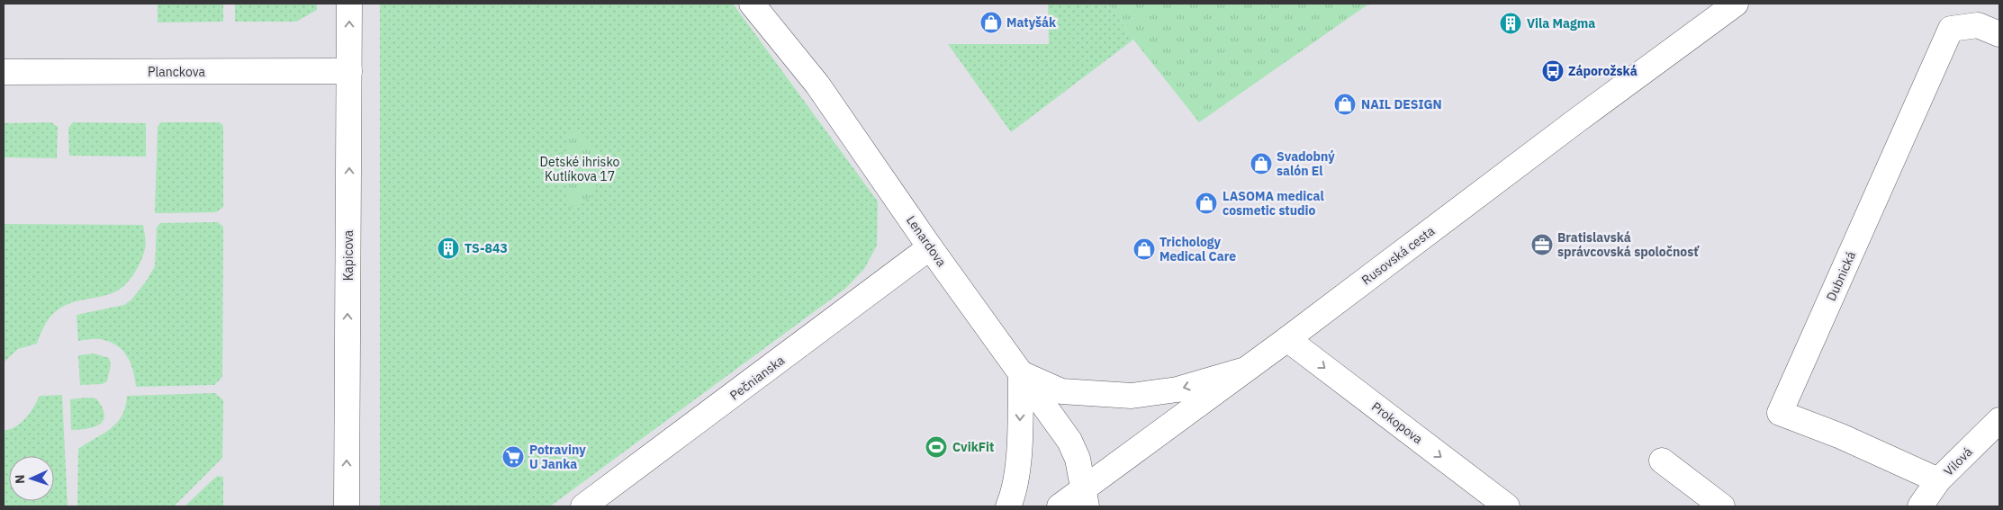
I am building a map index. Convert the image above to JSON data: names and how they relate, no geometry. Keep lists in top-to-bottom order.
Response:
{
  "streets": {
    "street": [
      "Planckova",
      "Lenardova",
      "Kapicova",
      "Rusovská cesta",
      "Dubnická",
      "Pečnianska",
      "Prokopova",
      "Vilová"
    ]
  },
  "crossings": [
    ["Planckova", "Kapicova"],
    ["Lenardova", "Rusovská cesta"],
    ["Lenardova", "Pečnianska"],
    ["Rusovská cesta", "Prokopova"],
    ["Dubnická", "Vilová"]
  ],
  "one_way": ["Kapicova", "Prokopova"],
  "parks": ["Detské ihrisko Kutlíkova 17"],
  "places": {
    "shop": [
      "Matyšák",
      "NAIL DESIGN",
      "Svadobný salón El",
      "LASOMA medical cosmetic studio",
      "Trichology Medical Care"
    ],
    "building": ["Vila Magma", "TS-843"],
    "bus stop": ["Záporožská"],
    "office": ["Bratislavská správcovská spoločnosť"],
    "sports": ["CvikFit"],
    "supermarket": ["Potraviny U Janka"]
  },
  "north": "left"
}
